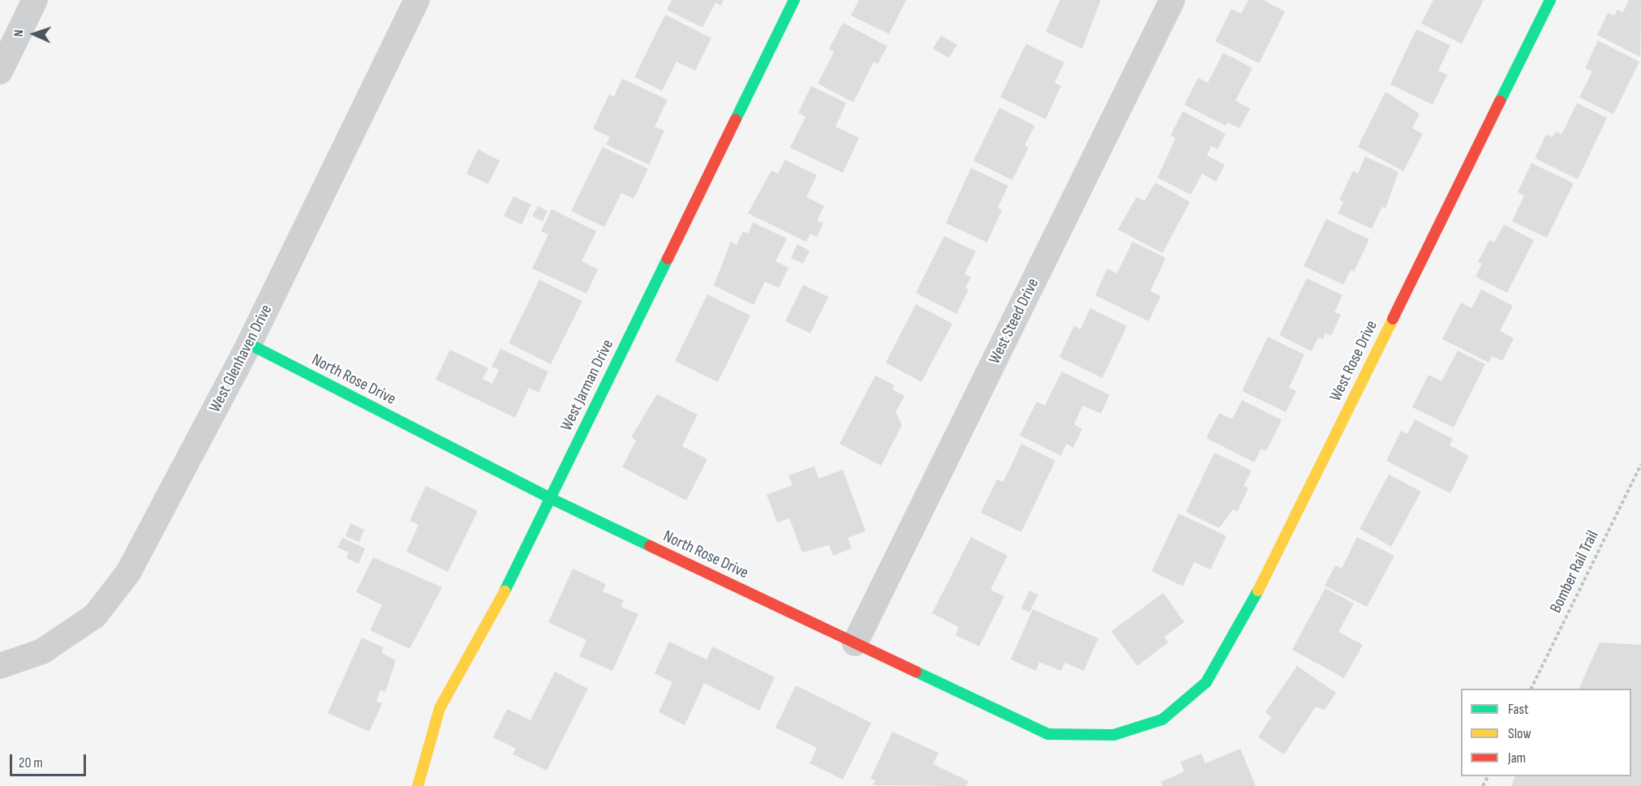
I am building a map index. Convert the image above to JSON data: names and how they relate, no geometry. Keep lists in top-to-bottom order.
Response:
{
  "streets": {
    "street": [
      "West Steed Drive",
      "West Glenhaven Drive",
      "West Rose Drive",
      "North Rose Drive",
      "West Jarman Drive"
    ],
    "path": ["Bomber Rail Trail"]
  },
  "crossings": [
    ["West Steed Drive", "North Rose Drive"],
    ["West Glenhaven Drive", "North Rose Drive"],
    ["West Rose Drive", "North Rose Drive"],
    ["North Rose Drive", "West Jarman Drive"]
  ],
  "legend": ["Fast", "Slow", "Jam"],
  "scale_bar": "20 m",
  "north": "left"
}
